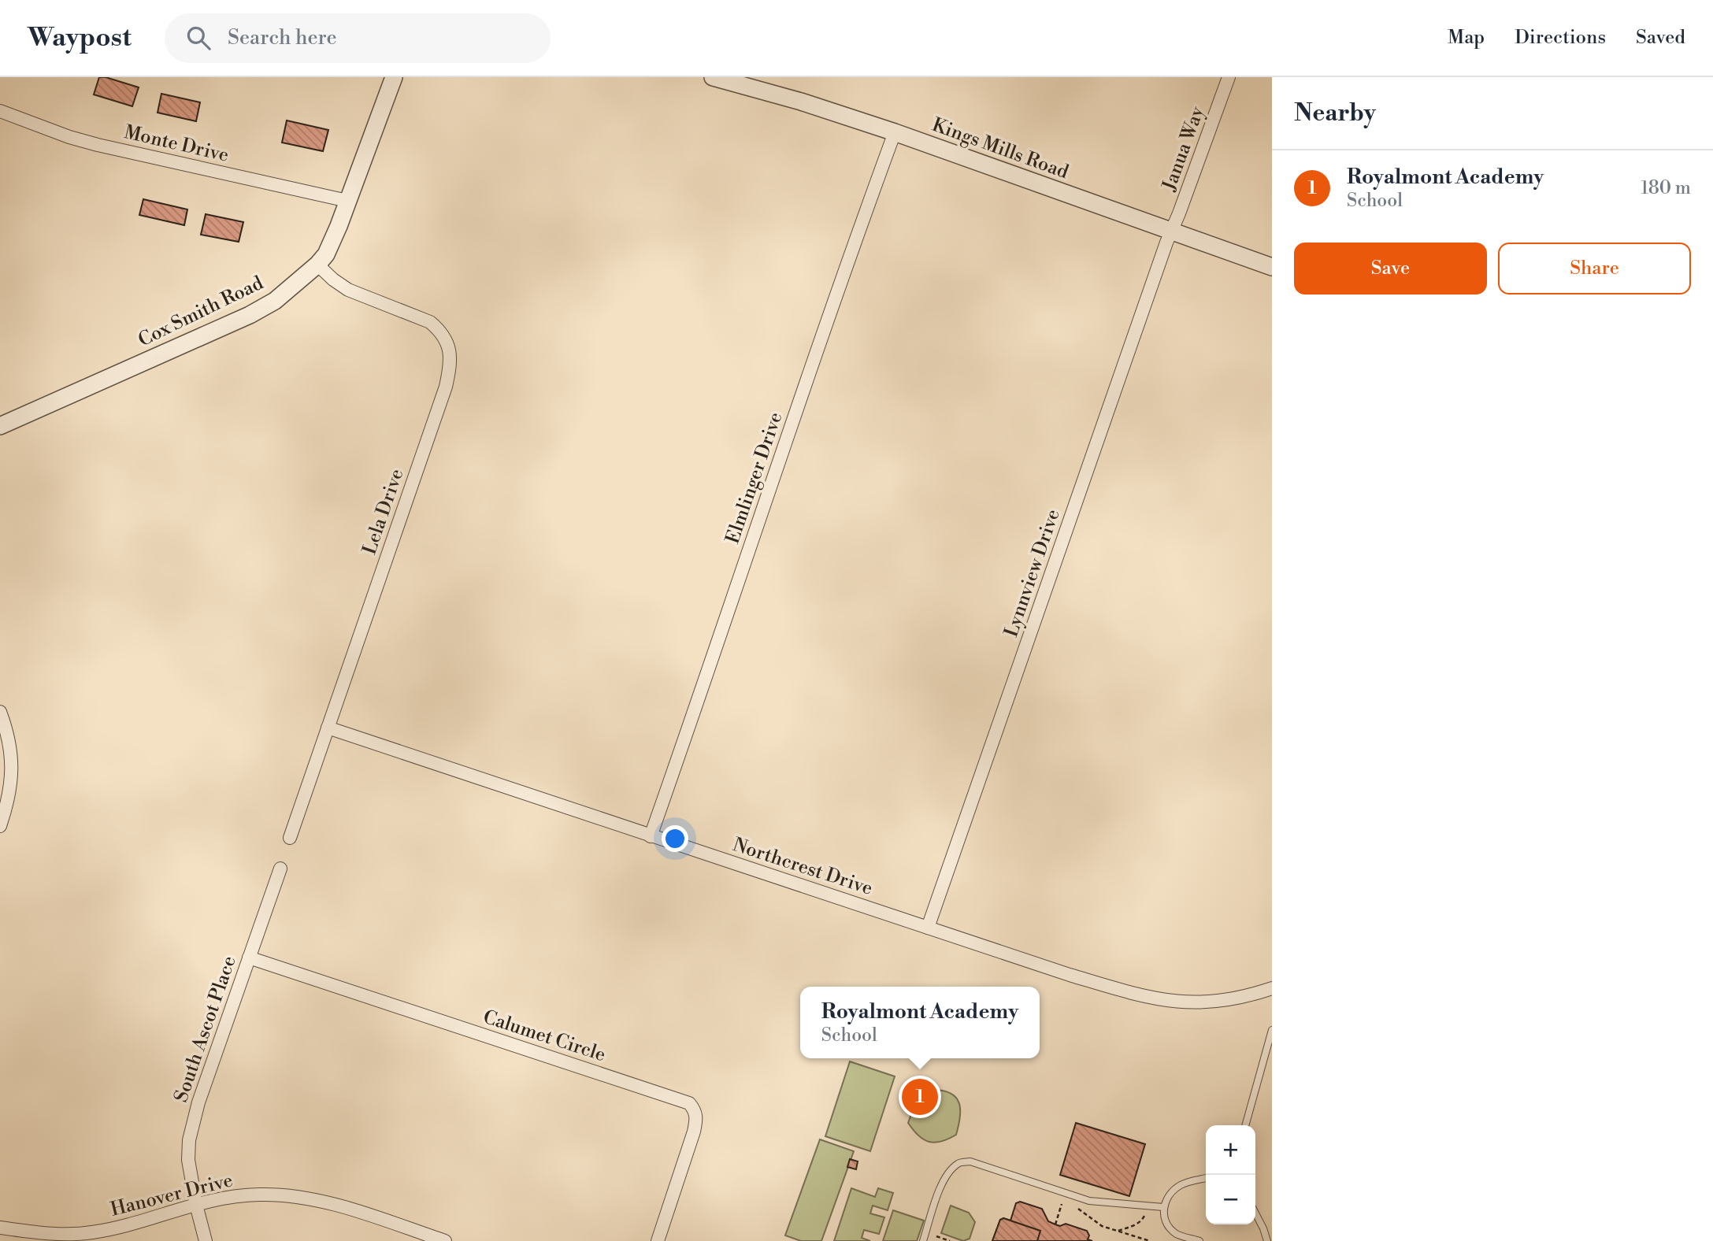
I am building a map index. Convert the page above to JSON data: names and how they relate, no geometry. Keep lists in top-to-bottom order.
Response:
{
  "streets": {
    "street": [
      "Monte Drive",
      "Kings Mills Road",
      "Janua Way",
      "Cox Smith Road",
      "Elmlinger Drive",
      "Lela Drive",
      "Lynnview Drive",
      "Northcrest Drive",
      "South Ascot Place",
      "Calumet Circle",
      "Hanover Drive"
    ]
  },
  "crossings": [
    ["Monte Drive", "Cox Smith Road"],
    ["Kings Mills Road", "Janua Way"],
    ["Kings Mills Road", "Elmlinger Drive"],
    ["Kings Mills Road", "Lynnview Drive"],
    ["Janua Way", "Lynnview Drive"],
    ["Cox Smith Road", "Lela Drive"],
    ["Elmlinger Drive", "Northcrest Drive"],
    ["Lela Drive", "Northcrest Drive"],
    ["Lynnview Drive", "Northcrest Drive"],
    ["South Ascot Place", "Calumet Circle"],
    ["South Ascot Place", "Hanover Drive"]
  ],
  "page": {
    "header": "Waypost",
    "search": "Search here",
    "nav": ["Map", "Directions", "Saved"],
    "heading": "Nearby",
    "list": [
      {
        "mark": "1",
        "name": "Royalmont Academy",
        "note": "School",
        "value": "180 m"
      }
    ],
    "buttons": ["Save", "Share"],
    "popup": ["Royalmont Academy", "School"],
    "pins": "1",
    "map_buttons": ["+", "−"]
  }
}
